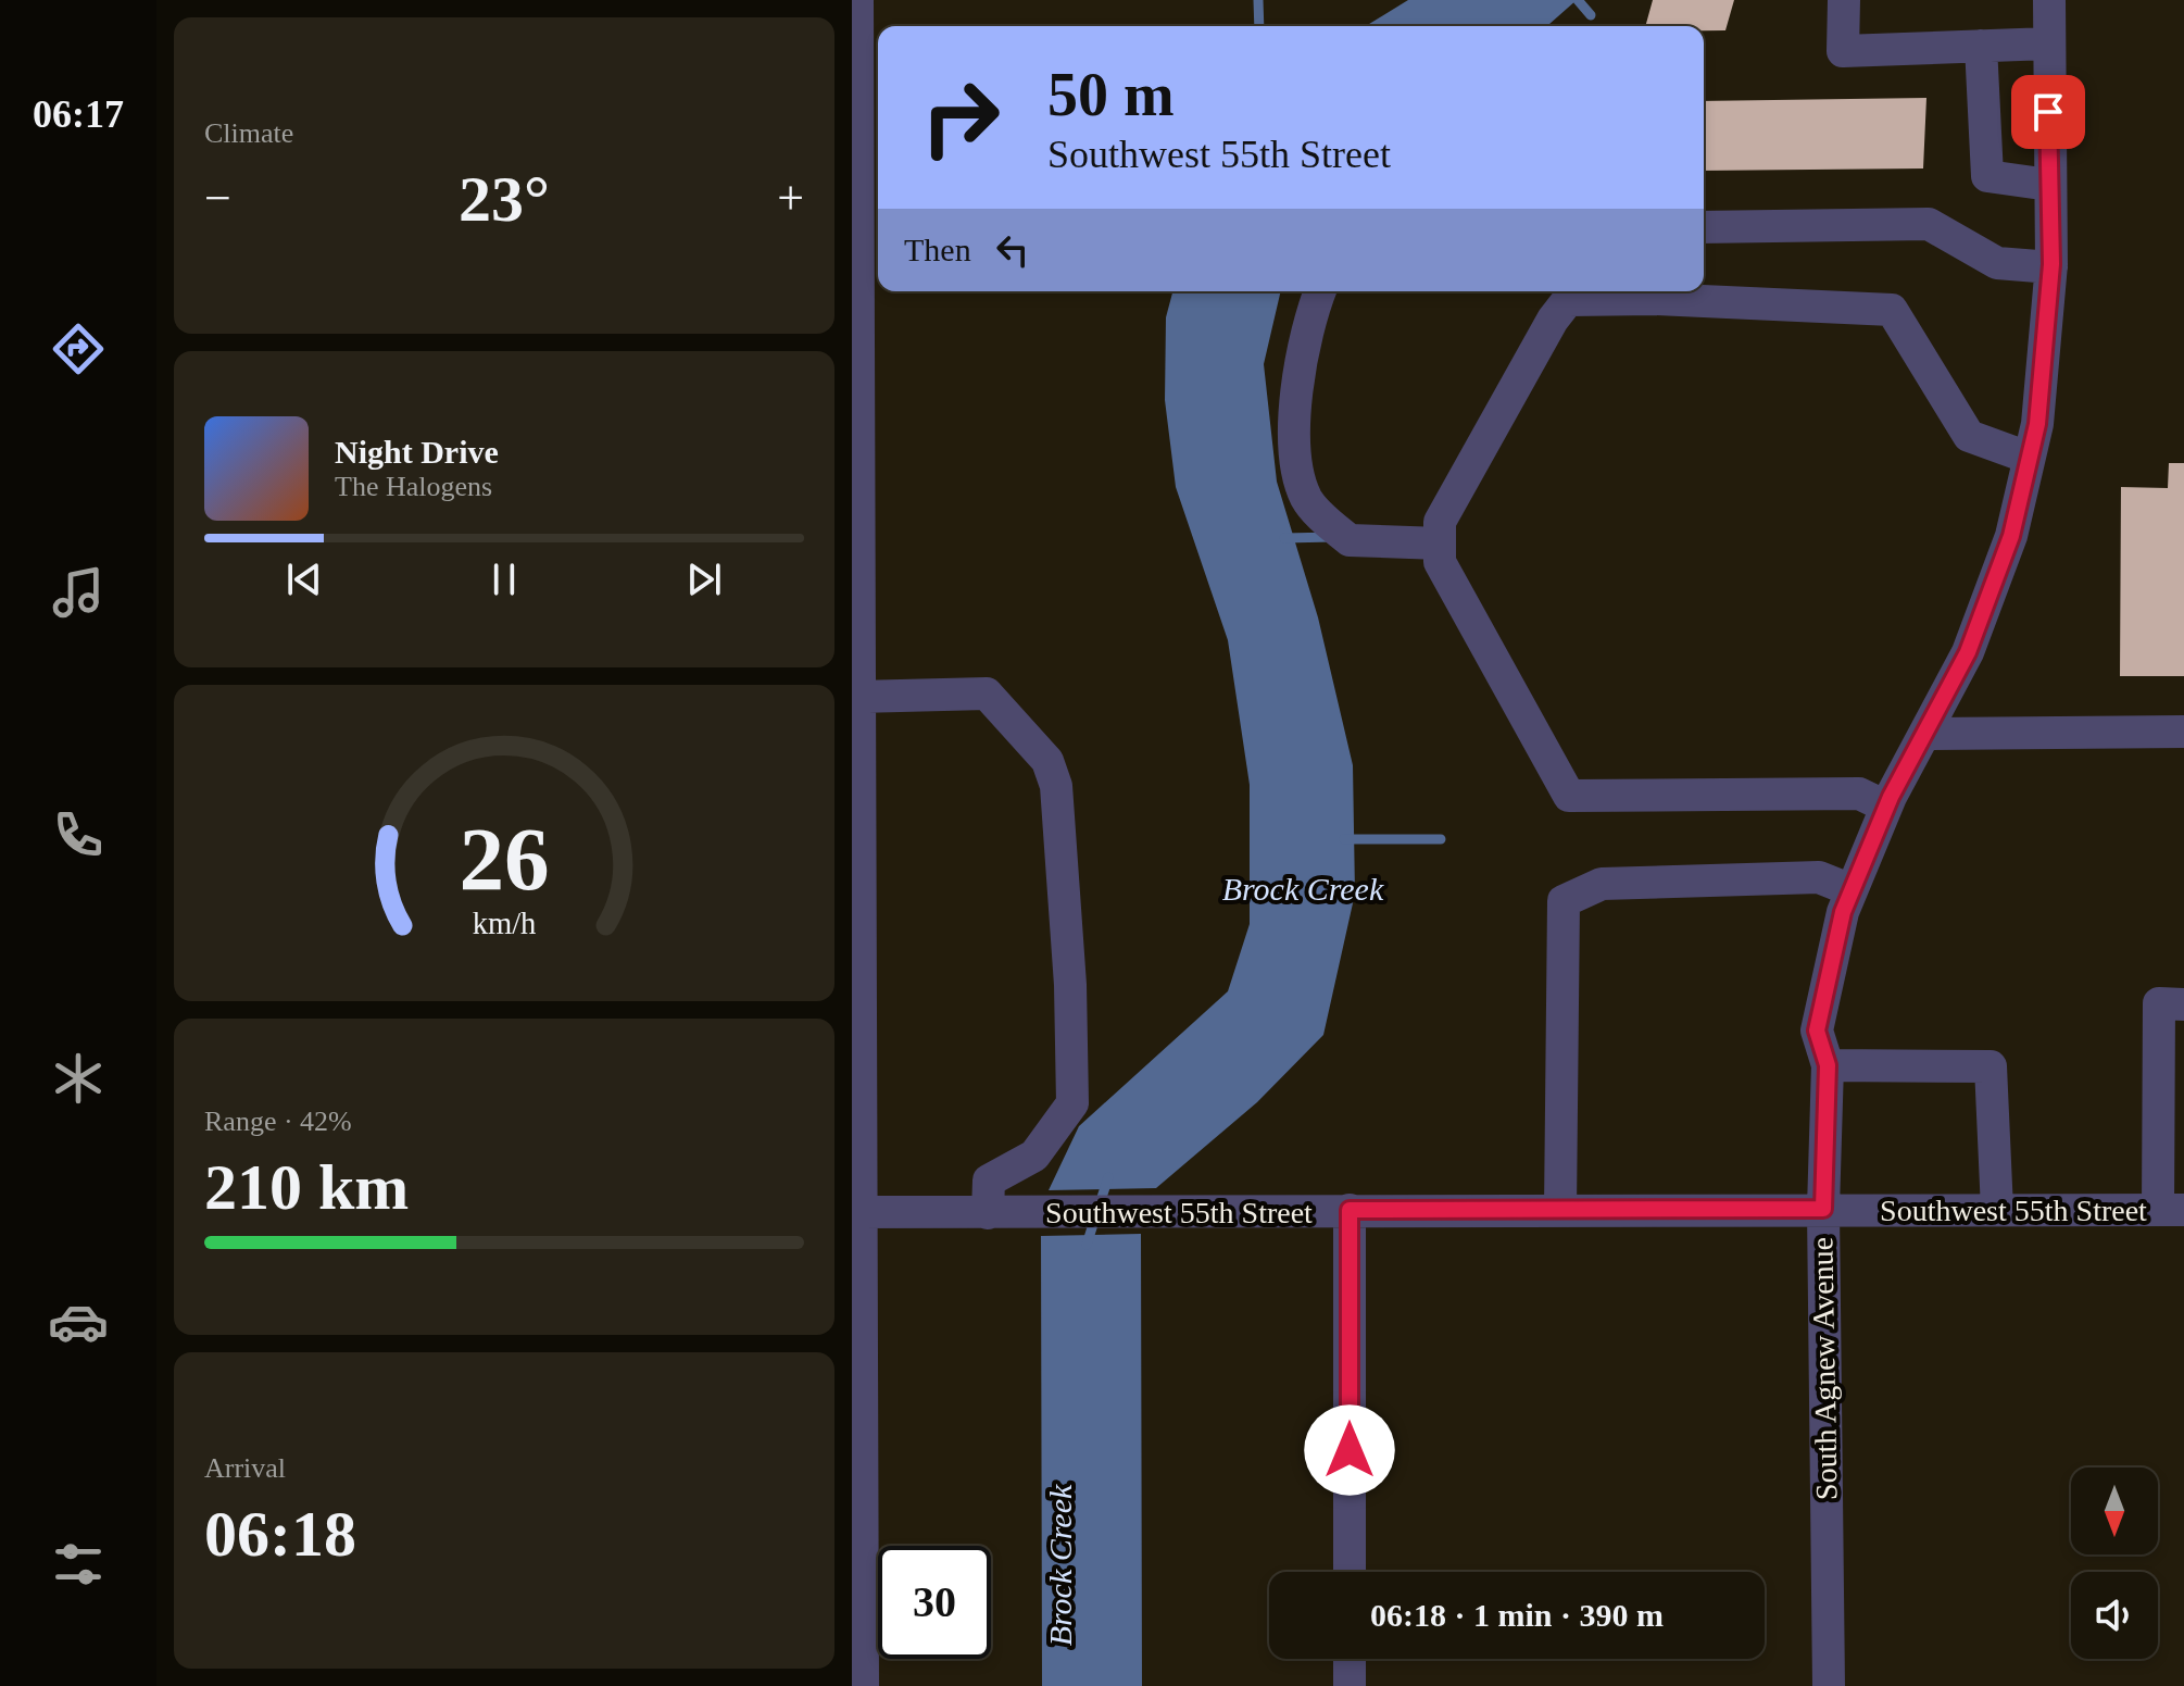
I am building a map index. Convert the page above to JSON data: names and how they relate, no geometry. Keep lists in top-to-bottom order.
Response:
{
  "streets": {
    "street": ["Southwest 55th Street", "South Agnew Avenue"]
  },
  "crossings": [
    ["Southwest 55th Street", "South Agnew Avenue"]
  ],
  "water": ["Brock Creek"],
  "north": "bottom",
  "page": {
    "tabs": "06:17",
    "tile": [
      "Climate",
      ["Range · 42%", "210 km"],
      ["Arrival", "06:18"]
    ],
    "turn": ["50 m", "Southwest 55th Street"],
    "heat": ["−", "23°", "+"],
    "then": "Then",
    "song": ["Night Drive", "The Halogens"],
    "limit": "30",
    "trip": "06:18 · 1 min · 390 m",
    "gauge": ["26", "km/h"]
  }
}
